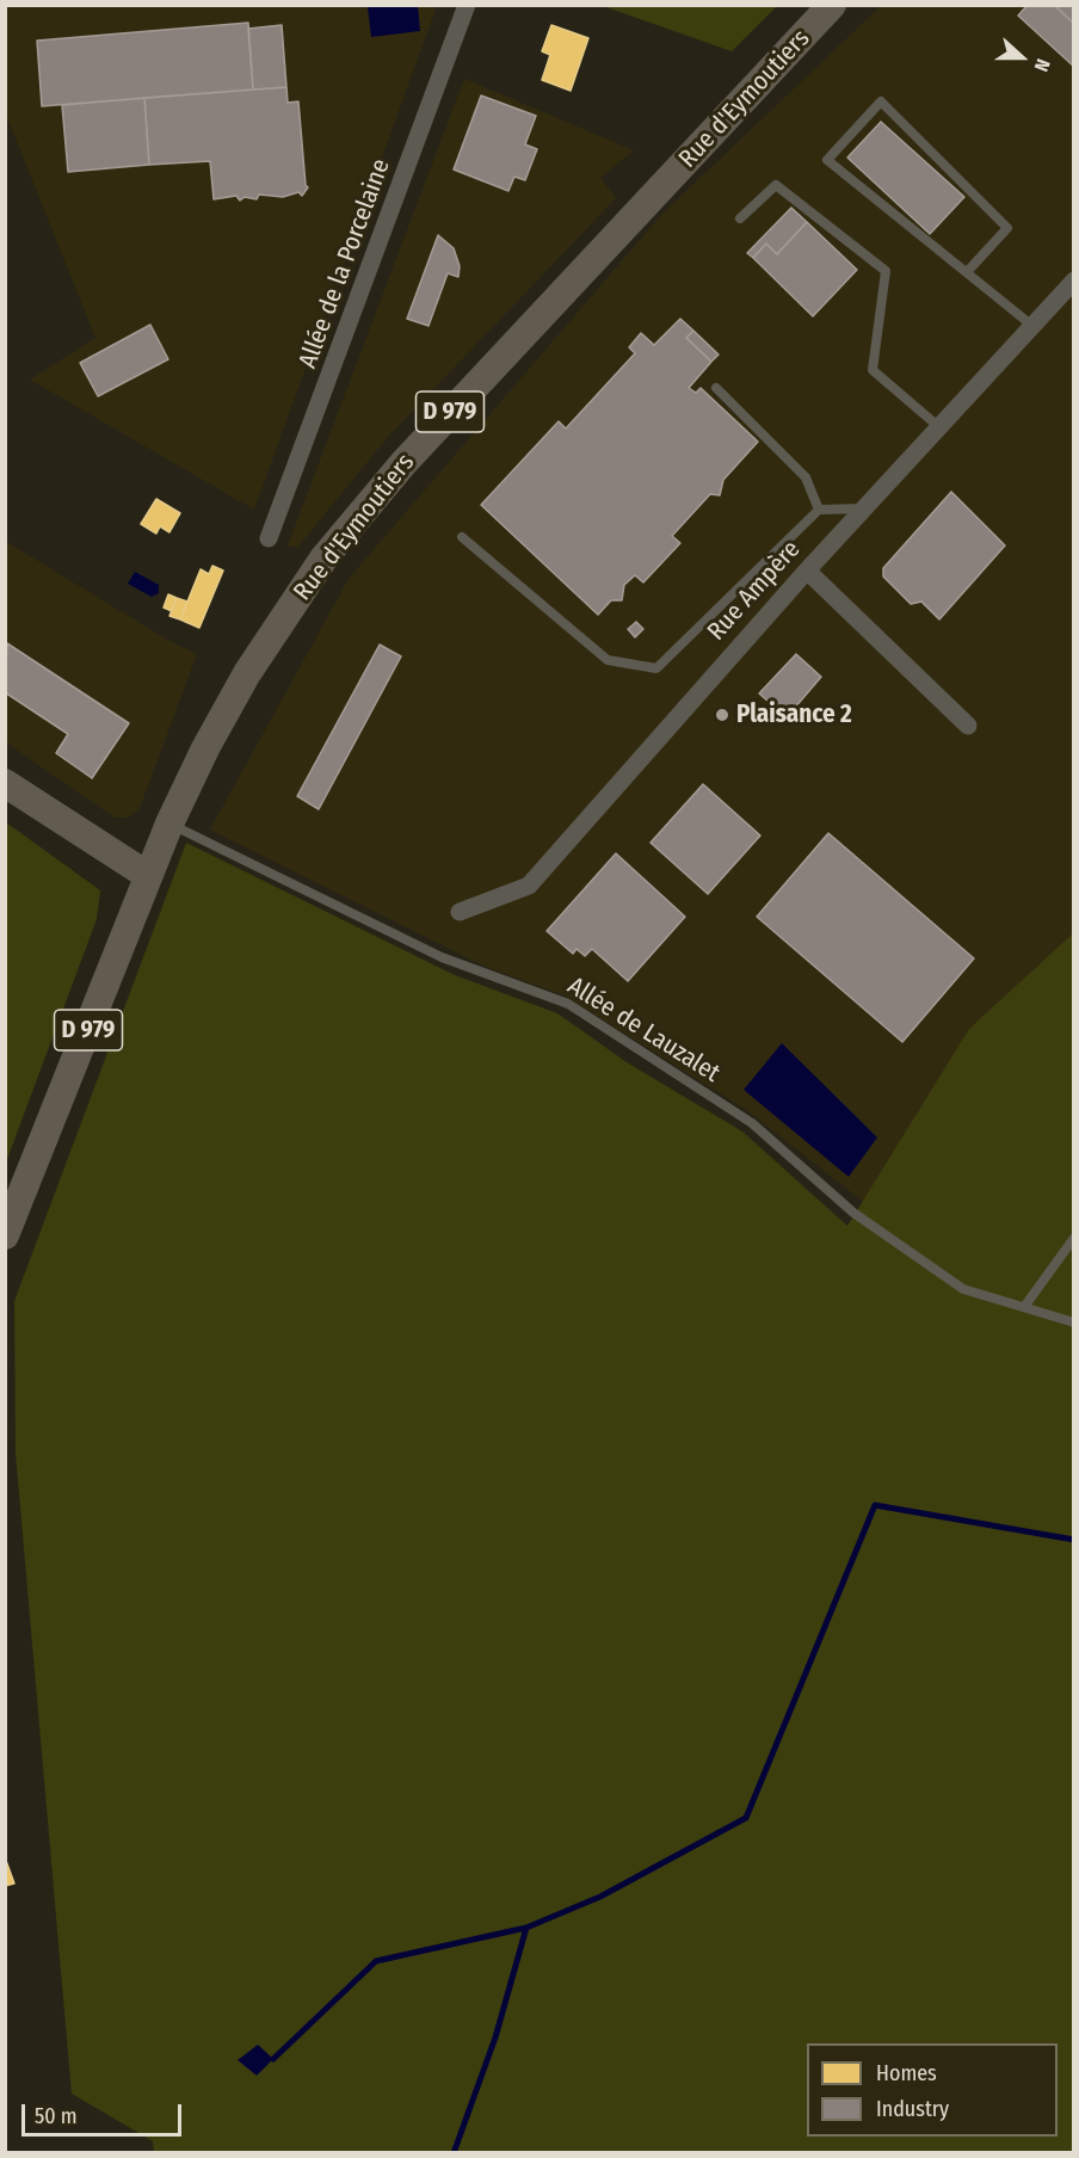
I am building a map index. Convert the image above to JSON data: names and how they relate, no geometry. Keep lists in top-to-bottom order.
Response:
{
  "streets": {
    "main road": ["Rue d'Eymoutiers", "D 979"],
    "street": ["Allée de la Porcelaine", "Rue Ampère"],
    "lane": ["Allée de Lauzalet"]
  },
  "crossings": [
    ["Rue d'Eymoutiers", "D 979"],
    ["Rue d'Eymoutiers", "Allée de Lauzalet"]
  ],
  "places": ["Plaisance 2"],
  "legend": ["Homes", "Industry"],
  "scale_bar": "50 m",
  "north": "right"
}
